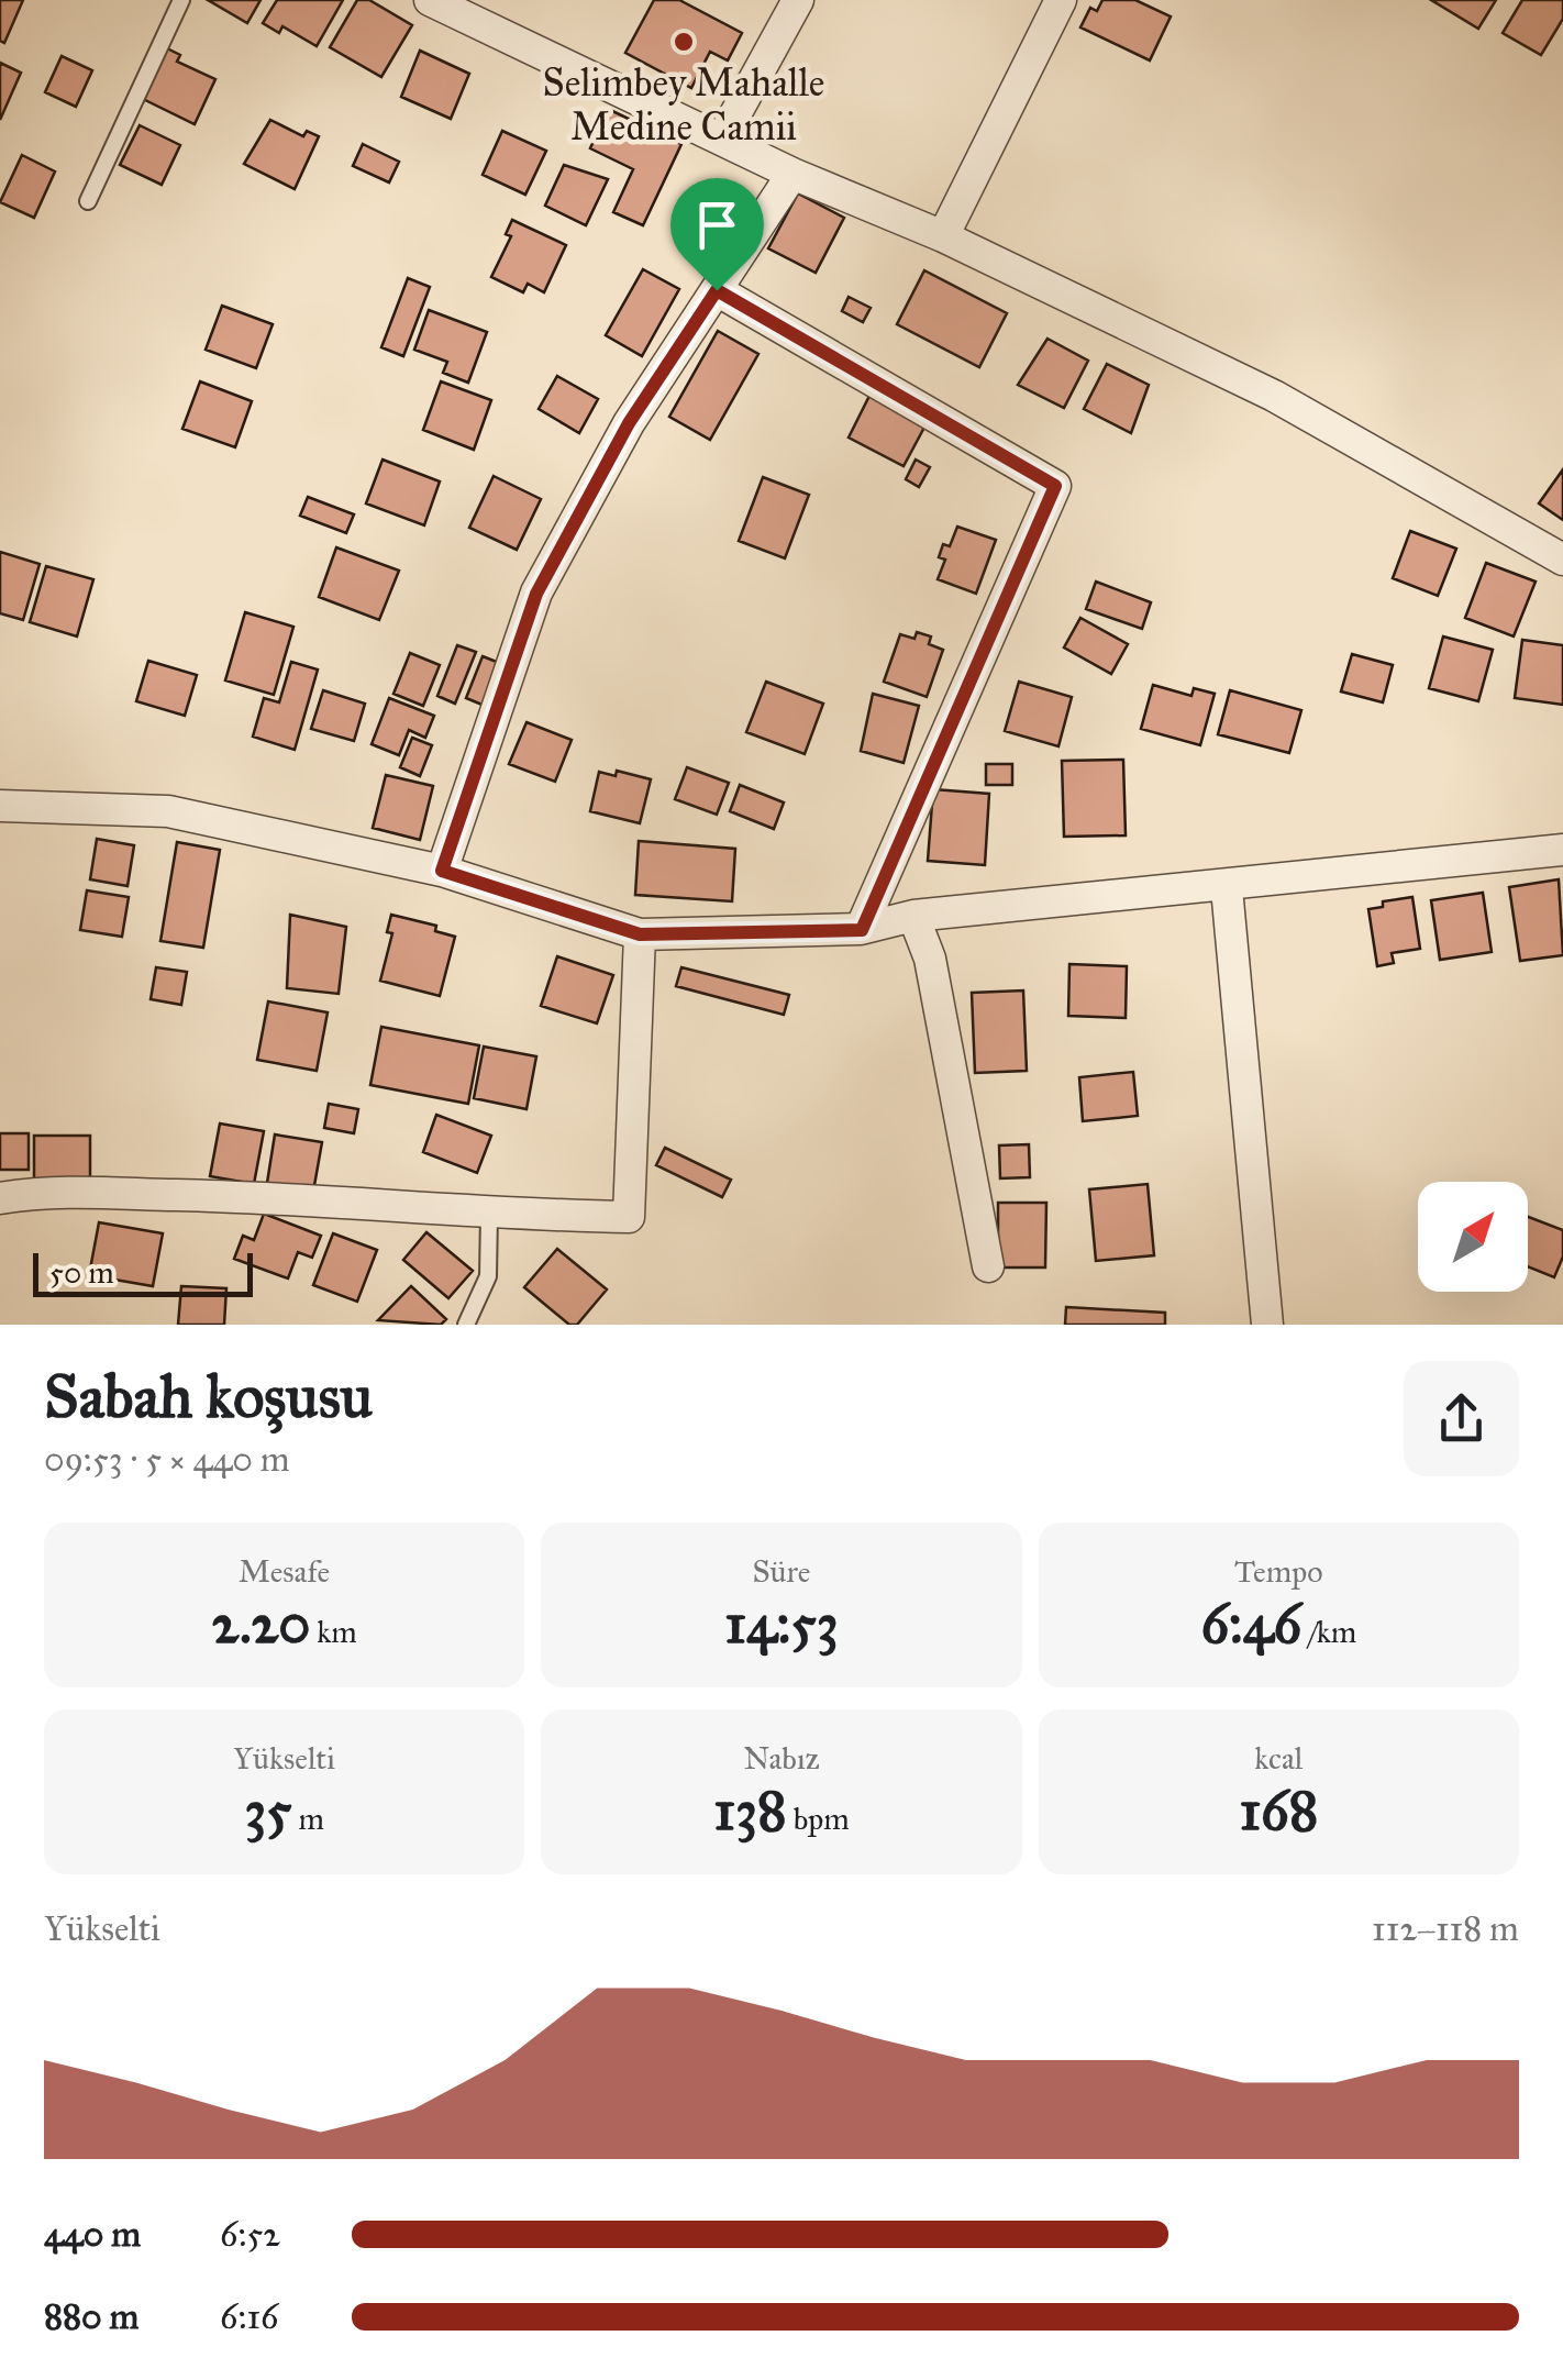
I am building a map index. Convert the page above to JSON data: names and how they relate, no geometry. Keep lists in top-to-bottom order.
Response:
{
  "places": ["Selimbey Mahalle Medine Camii"],
  "scale_bar": "50 m",
  "north": "top right",
  "page": {
    "scale": "50 m",
    "heading": ["Sabah koşusu", "09:53 · 5 × 440 m"],
    "stats": [
      ["Mesafe", "2.20 km"],
      ["Süre", "14:53"],
      ["Tempo", "6:46 /km"],
      ["Yükselti", "35 m"],
      ["Nabız", "138 bpm"],
      ["kcal", "168"]
    ],
    "chart": ["Yükselti", "112–118 m"],
    "list": [
      {
        "name": "440 m",
        "note": "6:52"
      },
      {
        "name": "880 m",
        "note": "6:16"
      }
    ]
  }
}
